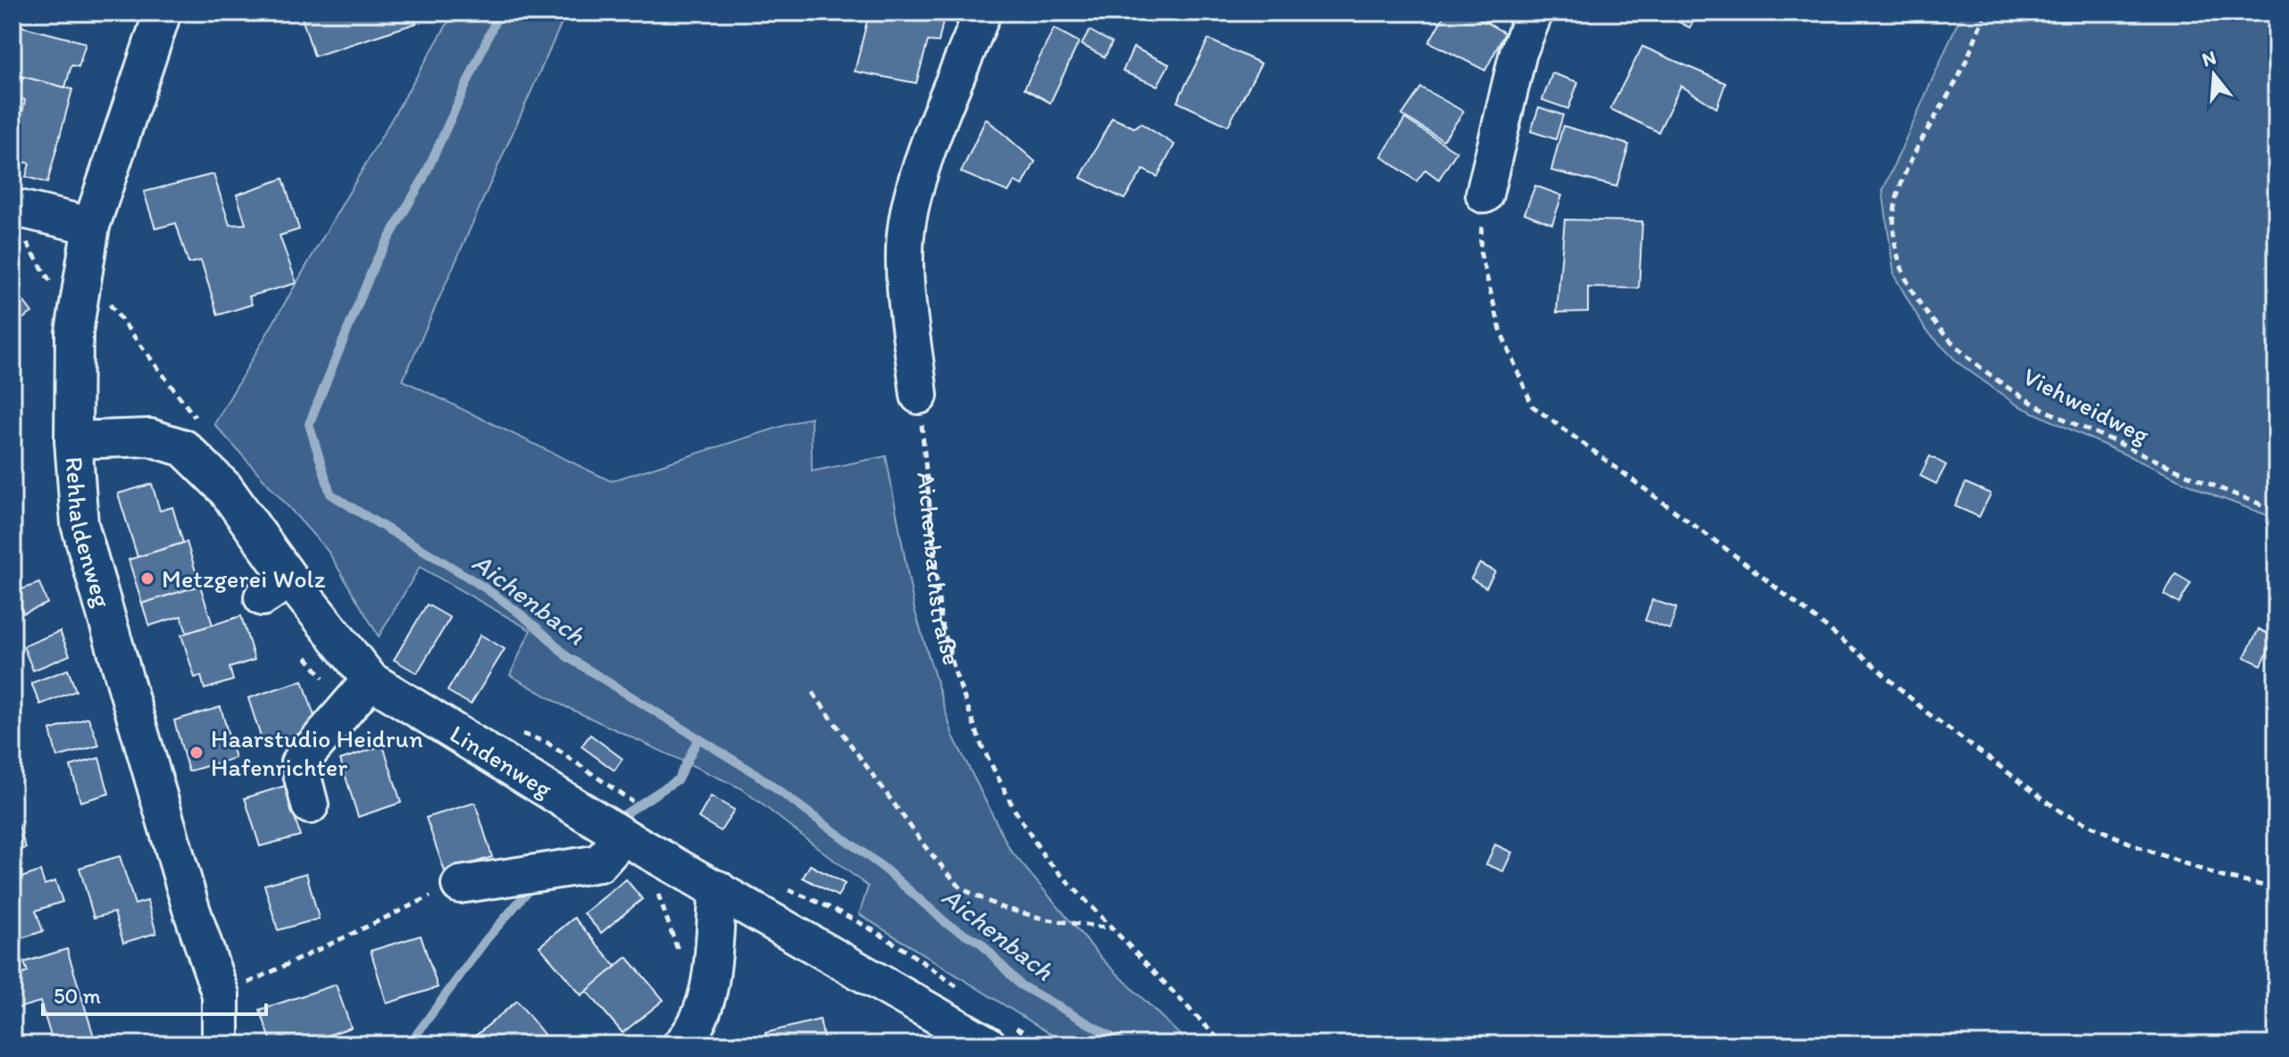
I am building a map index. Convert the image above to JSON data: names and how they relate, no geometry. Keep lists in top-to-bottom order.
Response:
{
  "streets": {
    "street": ["Rehhaldenweg", "Lindenweg"],
    "path": ["Viehweidweg", "Aichenbachstraße"]
  },
  "crossings": [
    ["Rehhaldenweg", "Lindenweg"]
  ],
  "water": ["Aichenbach"],
  "places": ["Metzgerei Wolz", "Haarstudio Heidrun Hafenrichter"],
  "scale_bar": "50 m",
  "north": "top"
}
